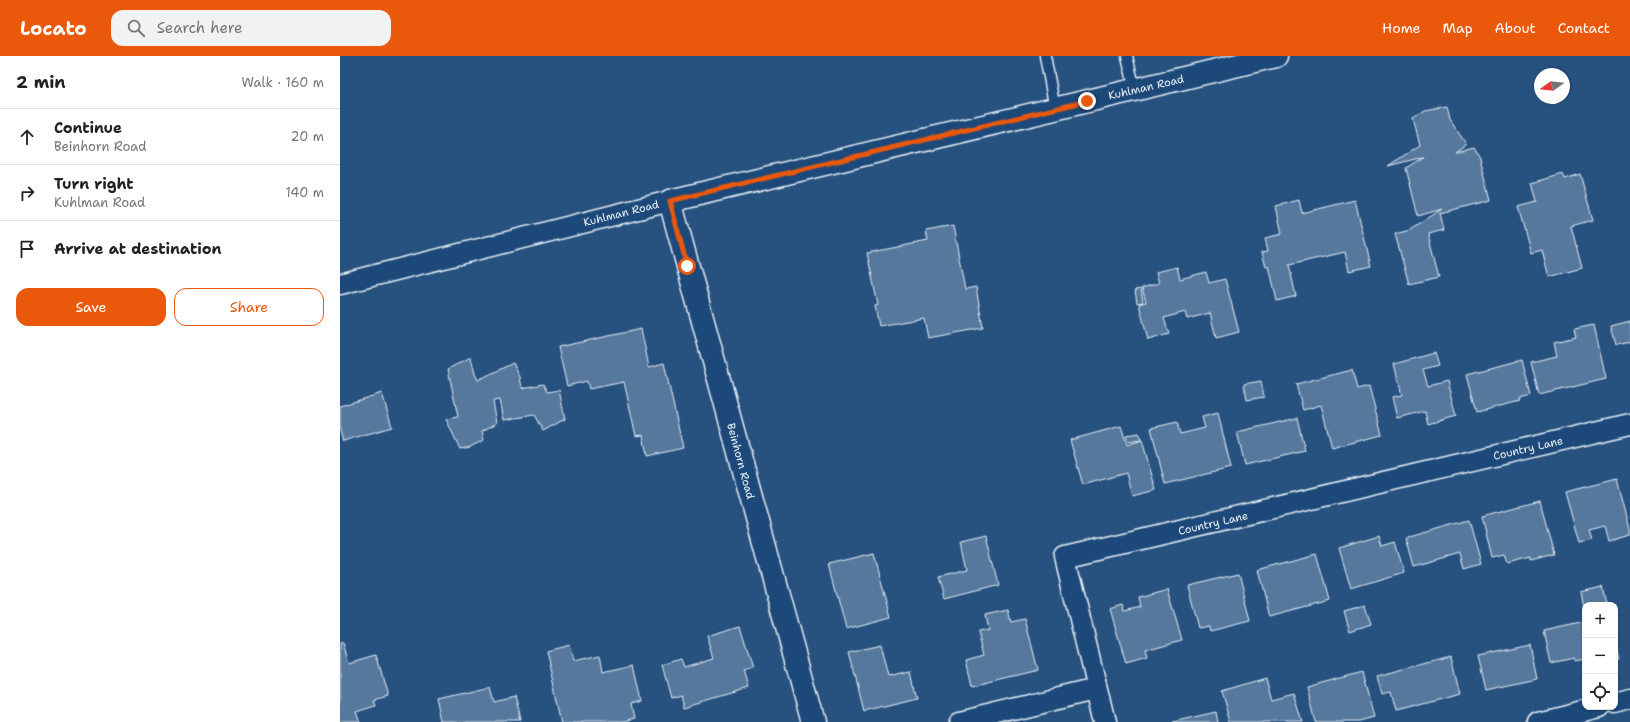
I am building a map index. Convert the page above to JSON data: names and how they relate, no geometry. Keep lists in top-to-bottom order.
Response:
{
  "streets": {
    "street": ["Kuhlman Road", "Country Lane", "Beinhorn Road"]
  },
  "crossings": [
    ["Kuhlman Road", "Beinhorn Road"]
  ],
  "north": "left",
  "page": {
    "header": "Locato",
    "search": "Search here",
    "nav": [
      "Home",
      "Map",
      "About",
      "Contact"
    ],
    "heading": ["2 min", "Walk · 160 m"],
    "list": [
      ["Continue", "Beinhorn Road", "20 m"],
      ["Turn right", "Kuhlman Road", "140 m"],
      "Arrive at destination"
    ],
    "buttons": ["Save", "Share"],
    "map_buttons": ["+", "−"]
  }
}
